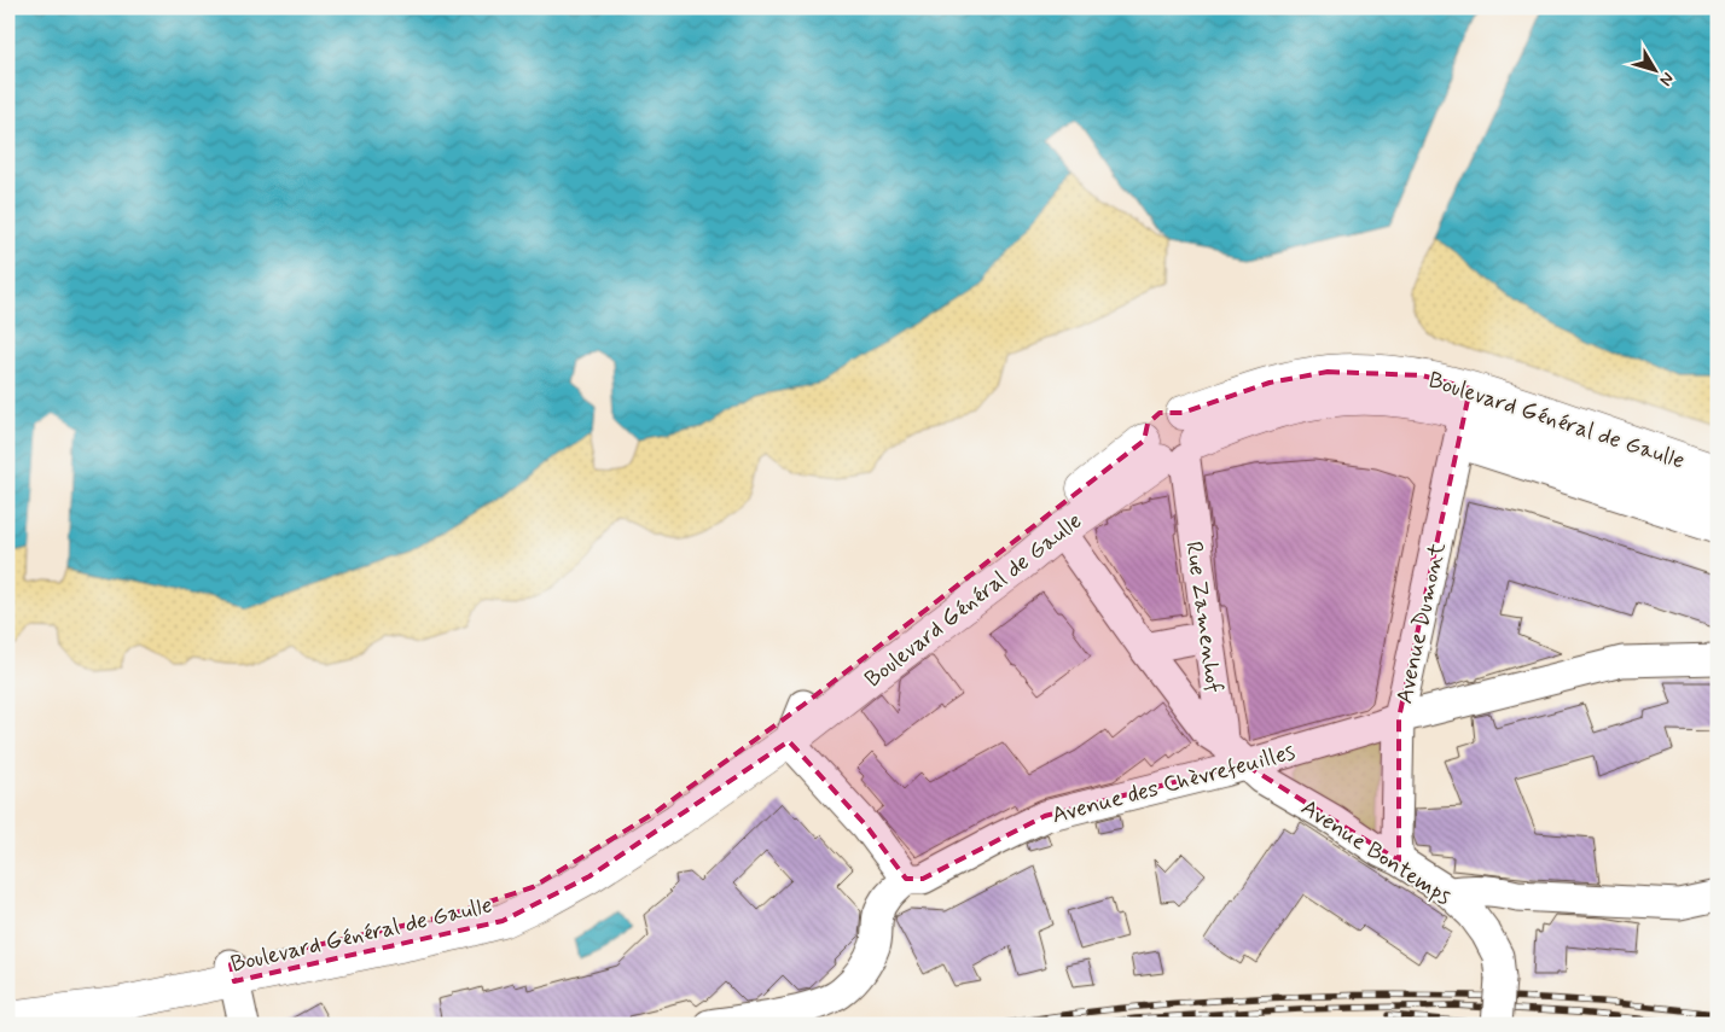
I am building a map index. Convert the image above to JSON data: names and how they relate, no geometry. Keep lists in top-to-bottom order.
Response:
{
  "streets": {
    "main road": ["Boulevard Général de Gaulle"],
    "street": [
      "Rue Zamenhof",
      "Avenue Dumont",
      "Avenue des Chèvrefeuilles",
      "Avenue Bontemps"
    ]
  },
  "crossings": [
    ["Boulevard Général de Gaulle", "Rue Zamenhof"],
    ["Boulevard Général de Gaulle", "Avenue Dumont"],
    ["Avenue Dumont", "Avenue des Chèvrefeuilles"],
    ["Avenue Dumont", "Avenue Bontemps"],
    ["Avenue des Chèvrefeuilles", "Avenue Bontemps"]
  ],
  "north": "bottom right"
}
